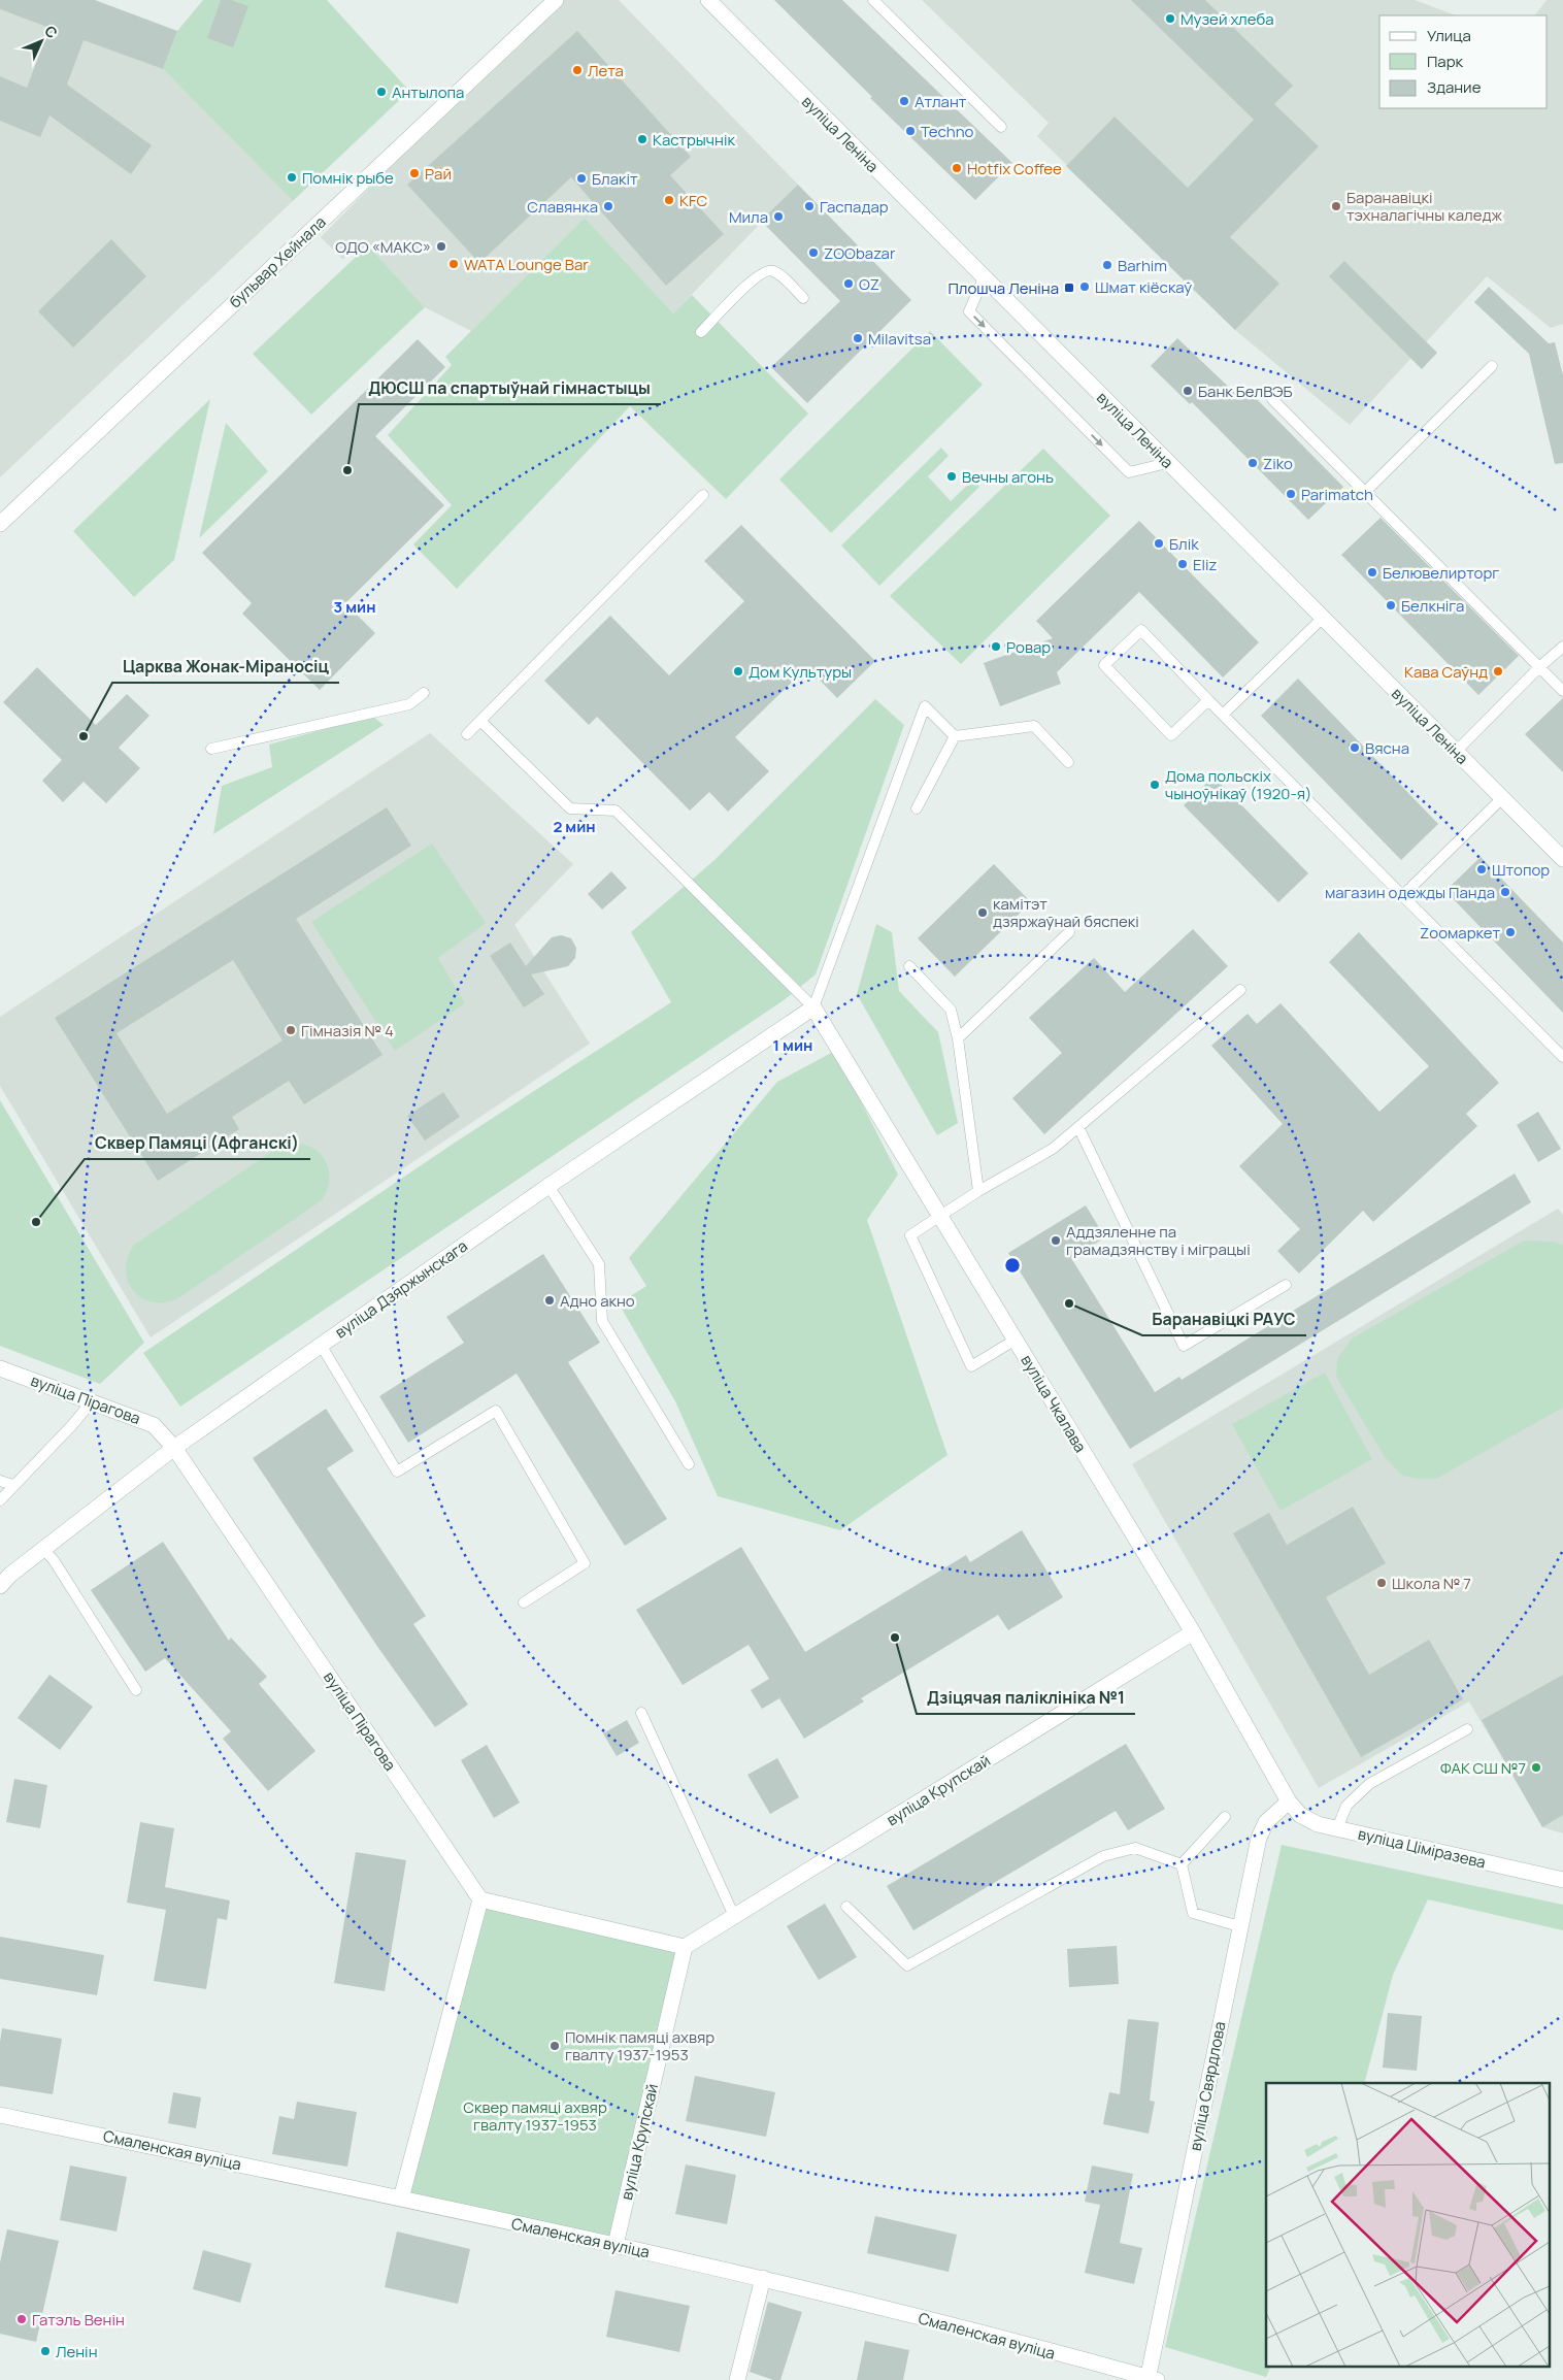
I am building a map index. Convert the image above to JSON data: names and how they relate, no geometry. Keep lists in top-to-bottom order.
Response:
{
  "streets": {
    "street": [
      "вуліца Леніна",
      "бульвар Хейнала",
      "вуліца Дзяржынскага",
      "вуліца Пірагова",
      "вуліца Чкалава",
      "вуліца Крупскай",
      "вуліца Ціміразева",
      "вуліца Свярдлова",
      "Смаленская вуліца"
    ]
  },
  "crossings": [
    ["вуліца Дзяржынскага", "вуліца Пірагова"],
    ["вуліца Дзяржынскага", "вуліца Чкалава"],
    ["вуліца Чкалава", "вуліца Крупскай"],
    ["вуліца Чкалава", "вуліца Ціміразева"],
    ["вуліца Чкалава", "вуліца Свярдлова"],
    ["вуліца Крупскай", "Смаленская вуліца"],
    ["вуліца Ціміразева", "вуліца Свярдлова"],
    ["вуліца Свярдлова", "Смаленская вуліца"]
  ],
  "parks": ["Сквер памяці ахвяр гвалту 1937-1953"],
  "places": {
    "other": [
      "Музей хлеба",
      "Лета",
      "Антылопа",
      "Атлант",
      "Techno",
      "Кастрычнік",
      "Hotfix Coffee",
      "Рай",
      "Помнік рыбе",
      "Блакіт",
      "KFC",
      "Славянка",
      "Гаспадар",
      "Баранавіцкі тэхналагічны каледж",
      "Мила",
      "ОДО «МАКС»",
      "ZOObazar",
      "WATA Lounge Bar",
      "Barhim",
      "OZ",
      "Шмат кіёскаў",
      "Milavitsa",
      "Банк БелВЭБ",
      "Ziko",
      "ДЮСШ па спартыўнай гімнастыцы",
      "Вечны агонь",
      "Parimatch",
      "Блik",
      "Eliz",
      "Белювелирторг",
      "Белкніга",
      "Ровар",
      "Дом Культуры",
      "Кава Саўнд",
      "Царква Жонак-Міраносіц",
      "Вясна",
      "Дома польскіх чыноўнікаў (1920-я)",
      "Штопор",
      "магазин одежды Панда",
      "камітэт дзяржаўнай бяспекі",
      "Zooмаркет",
      "Гімназія № 4",
      "Сквер Памяці (Афганскі)",
      "Аддзяленне па грамадзянству і міграцыі",
      "Адно акно",
      "Баранавіцкі РАУС",
      "Школа № 7",
      "Дзіцячая паліклініка №1",
      "ФАК СШ №7",
      "Помнік памяці ахвяр гвалту 1937-1953",
      "Гатэль Венін",
      "Ленін"
    ],
    "transit": ["Плошча Леніна"]
  },
  "legend": ["Улица", "Парк", "Здание"],
  "north": "top right",
  "rings": ["3 мин", "2 мин", "1 мин"]
}
